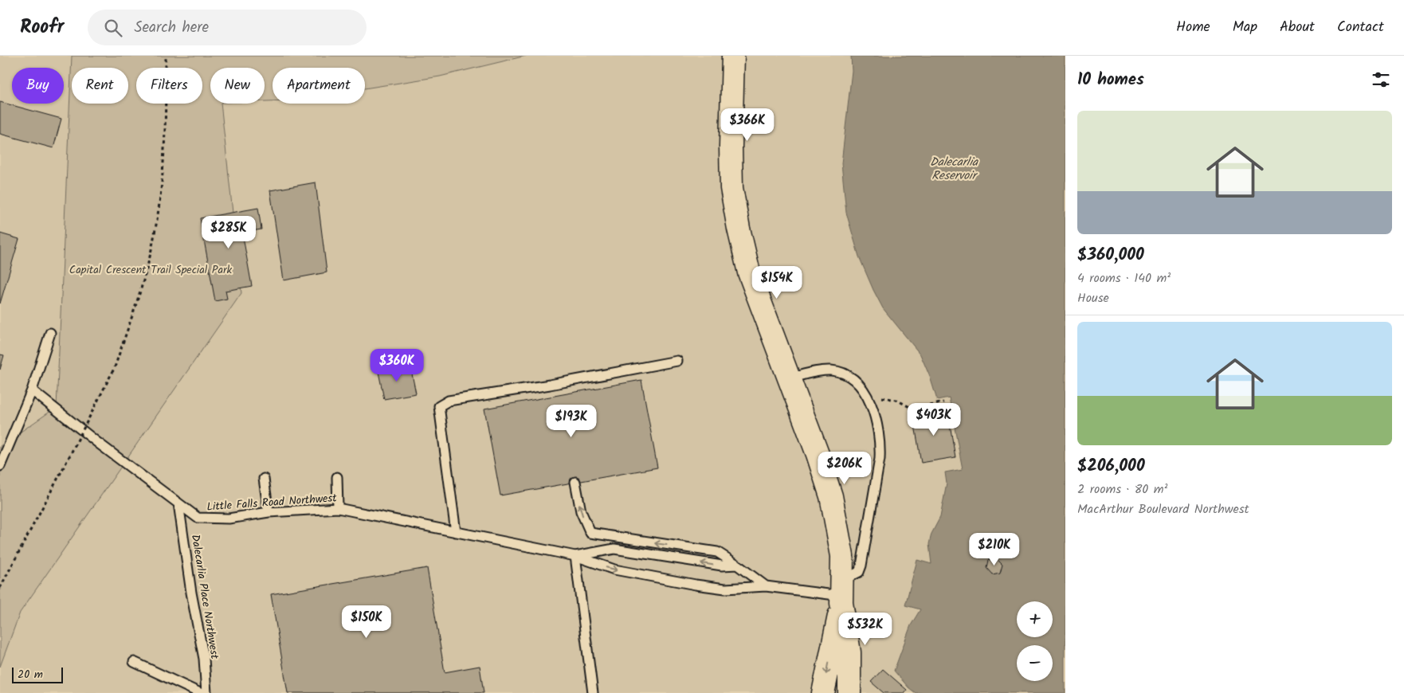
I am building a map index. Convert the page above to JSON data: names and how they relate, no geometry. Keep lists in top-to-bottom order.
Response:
{
  "streets": {
    "lane": ["Little Falls Road Northwest", "Dalecarlia Place Northwest"]
  },
  "crossings": [
    ["Little Falls Road Northwest", "Dalecarlia Place Northwest"]
  ],
  "water": ["Dalecarlia Reservoir"],
  "parks": ["Capital Crescent Trail Special Park"],
  "scale_bar": "20 m",
  "page": {
    "header": "Roofr",
    "search": "Search here",
    "nav": [
      "Home",
      "Map",
      "About",
      "Contact"
    ],
    "heading": "10 homes",
    "chip": [
      "Buy",
      "Rent",
      "Filters",
      "New",
      "Apartment"
    ],
    "list": [
      {
        "name": "$360,000",
        "note": "4 rooms · 140 m² · House"
      },
      {
        "name": "$206,000",
        "note": "2 rooms · 80 m² · MacArthur Boulevard Northwest"
      }
    ],
    "price": [
      "$366K",
      "$285K",
      "$154K",
      "$360K",
      "$403K",
      "$193K",
      "$206K",
      "$210K",
      "$150K",
      "$532K"
    ],
    "map_buttons": ["+", "−"],
    "scale": "20 m"
  }
}
